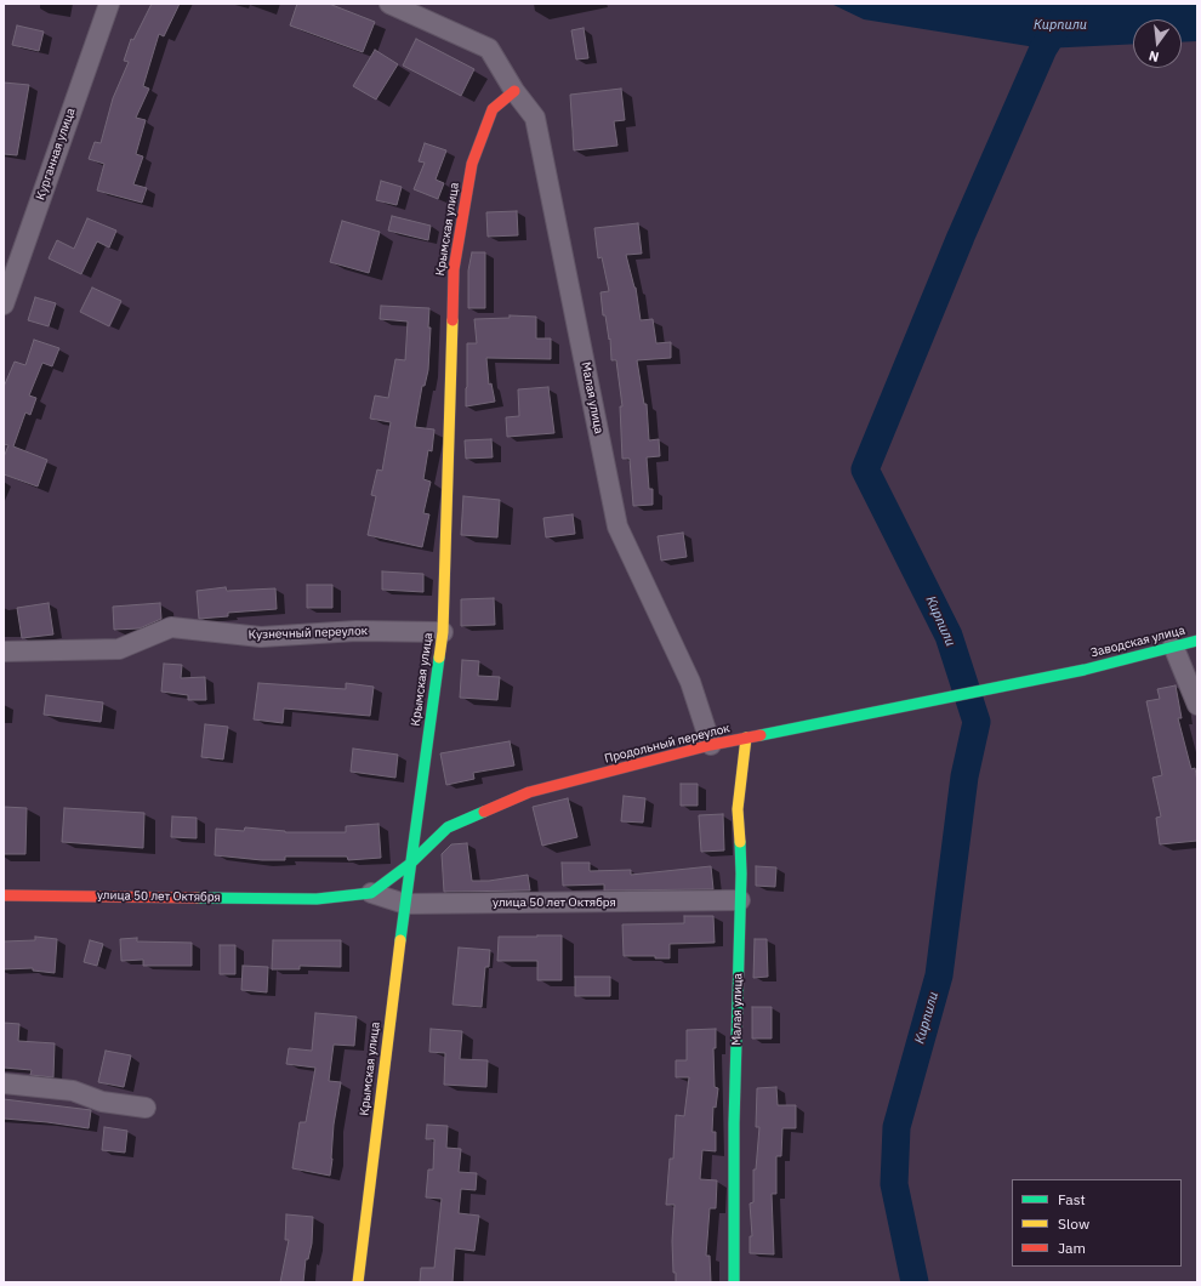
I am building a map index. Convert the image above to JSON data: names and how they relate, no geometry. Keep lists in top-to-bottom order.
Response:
{
  "streets": {
    "street": [
      "Курганная улица",
      "Крымская улица",
      "Малая улица",
      "Кузнечный переулок",
      "Заводская улица",
      "Продольный переулок",
      "улица 50 лет Октября"
    ]
  },
  "crossings": [
    ["Крымская улица", "Малая улица"],
    ["Крымская улица", "Кузнечный переулок"],
    ["Крымская улица", "Продольный переулок"],
    ["Крымская улица", "улица 50 лет Октября"],
    ["Малая улица", "Продольный переулок"],
    ["Малая улица", "улица 50 лет Октября"],
    ["Заводская улица", "Продольный переулок"]
  ],
  "water": ["Кирпили"],
  "legend": ["Fast", "Slow", "Jam"],
  "north": "bottom"
}
